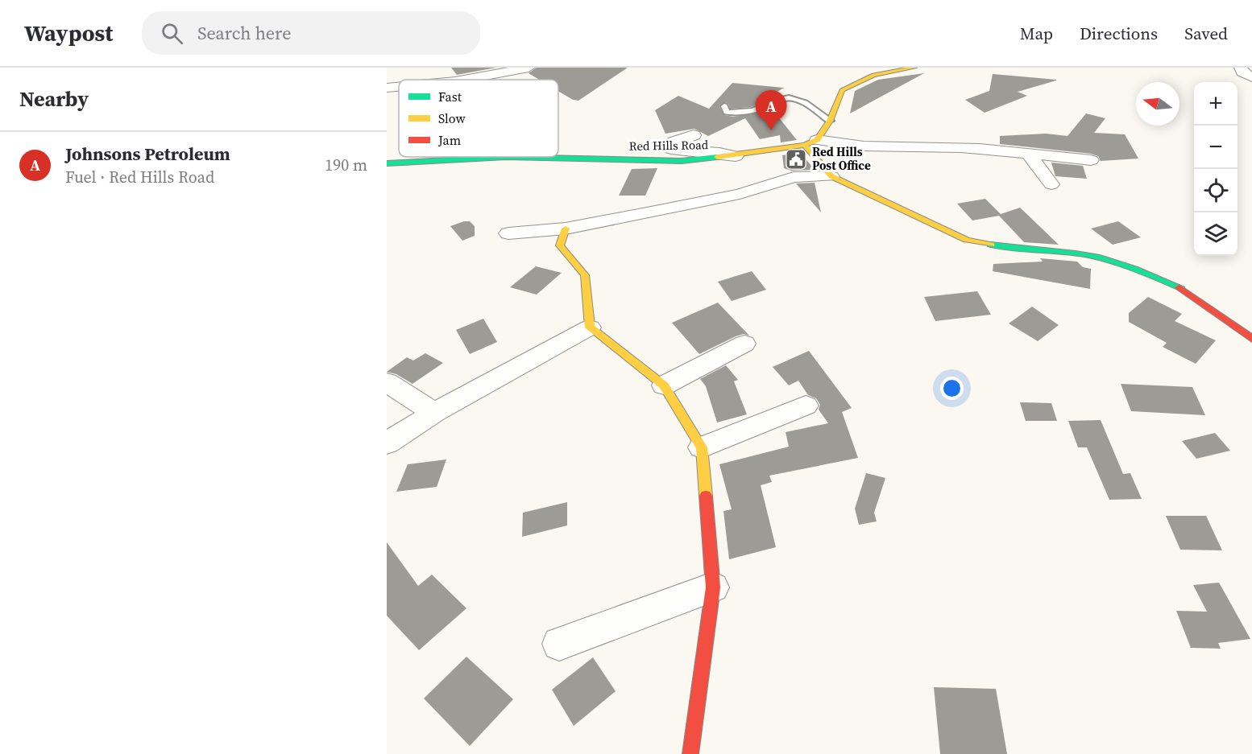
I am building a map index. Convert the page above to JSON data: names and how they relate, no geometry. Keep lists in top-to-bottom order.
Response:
{
  "streets": {
    "street": ["Red Hills Road"]
  },
  "places": {
    "public building": ["Red Hills Post Office"]
  },
  "legend": ["Fast", "Slow", "Jam"],
  "north": "left",
  "page": {
    "header": "Waypost",
    "search": "Search here",
    "nav": ["Map", "Directions", "Saved"],
    "heading": "Nearby",
    "map_buttons": ["+", "−"],
    "pins": "A",
    "list": [
      {
        "mark": "A",
        "name": "Johnsons Petroleum",
        "note": "Fuel · Red Hills Road",
        "value": "190 m"
      }
    ]
  }
}
